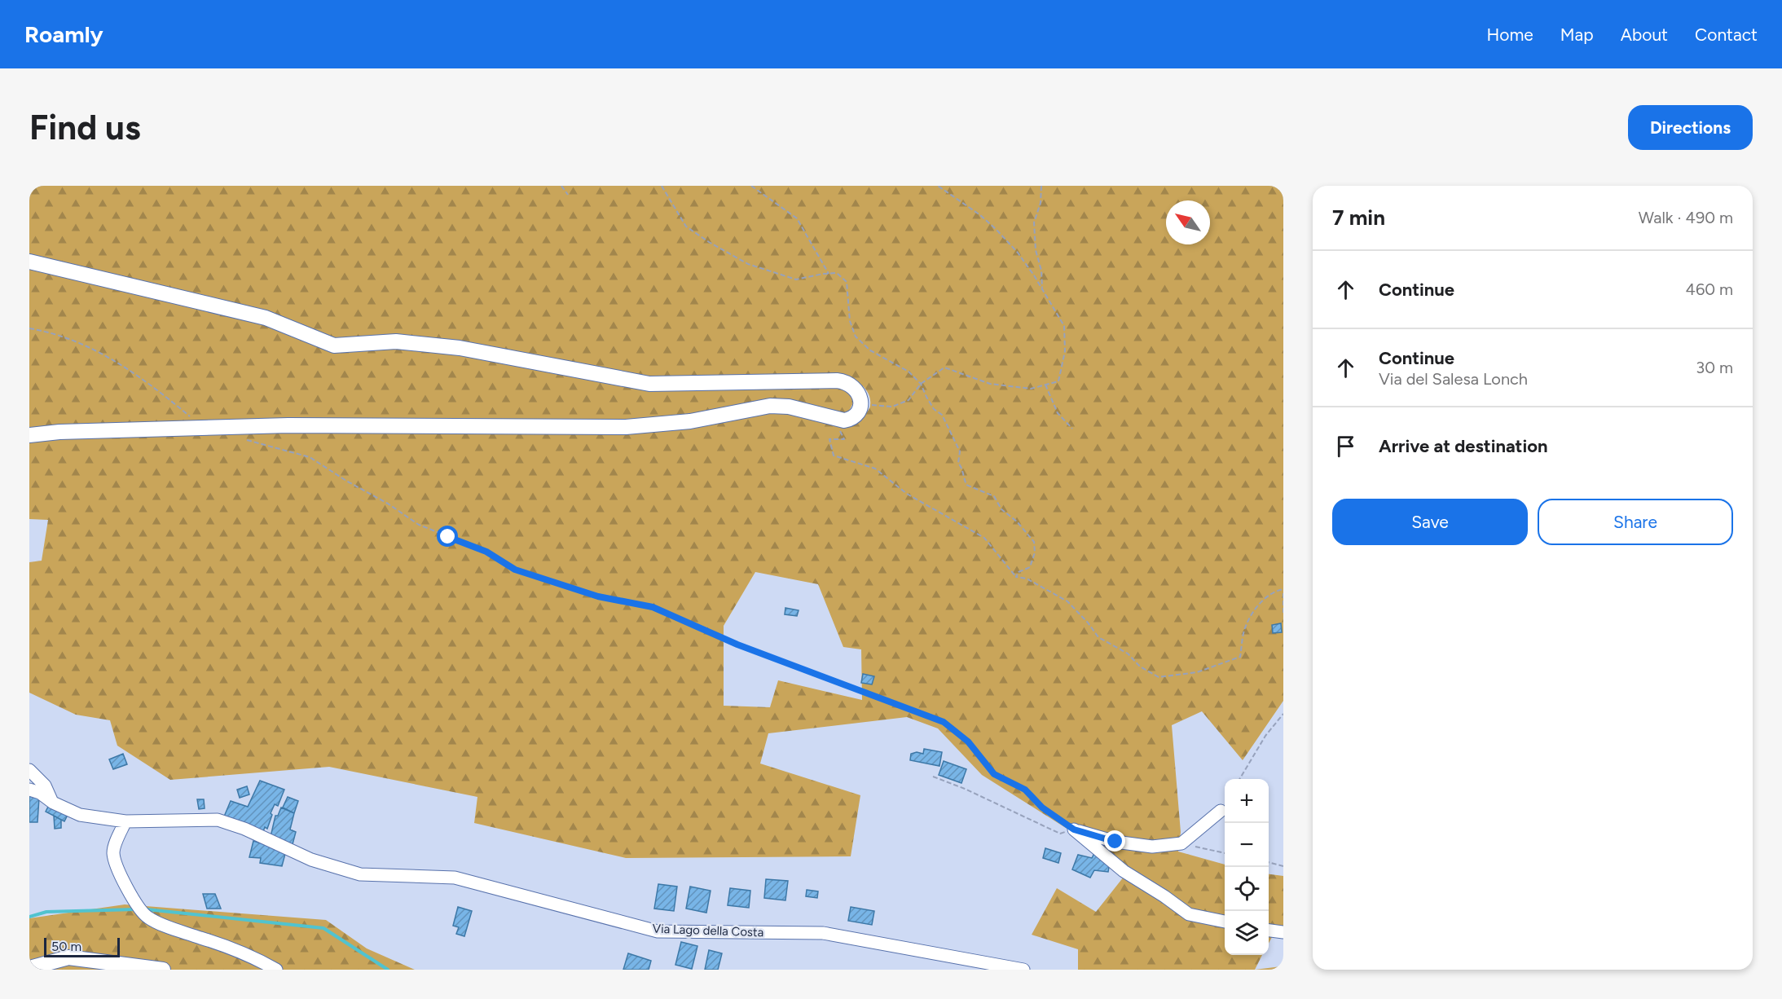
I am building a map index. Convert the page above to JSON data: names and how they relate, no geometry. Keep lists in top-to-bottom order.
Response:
{
  "streets": {
    "street": ["Via Lago della Costa"]
  },
  "scale_bar": "50 m",
  "north": "top left",
  "page": {
    "header": "Roamly",
    "nav": [
      "Home",
      "Map",
      "About",
      "Contact"
    ],
    "buttons": [
      "Directions",
      ["Save", "Share"]
    ],
    "title": "Find us",
    "heading": ["7 min", "Walk · 490 m"],
    "list": [
      ["Continue", "460 m"],
      ["Continue", "Via del Salesa Lonch", "30 m"],
      "Arrive at destination"
    ],
    "map_buttons": ["+", "−"],
    "scale": "50 m"
  }
}
